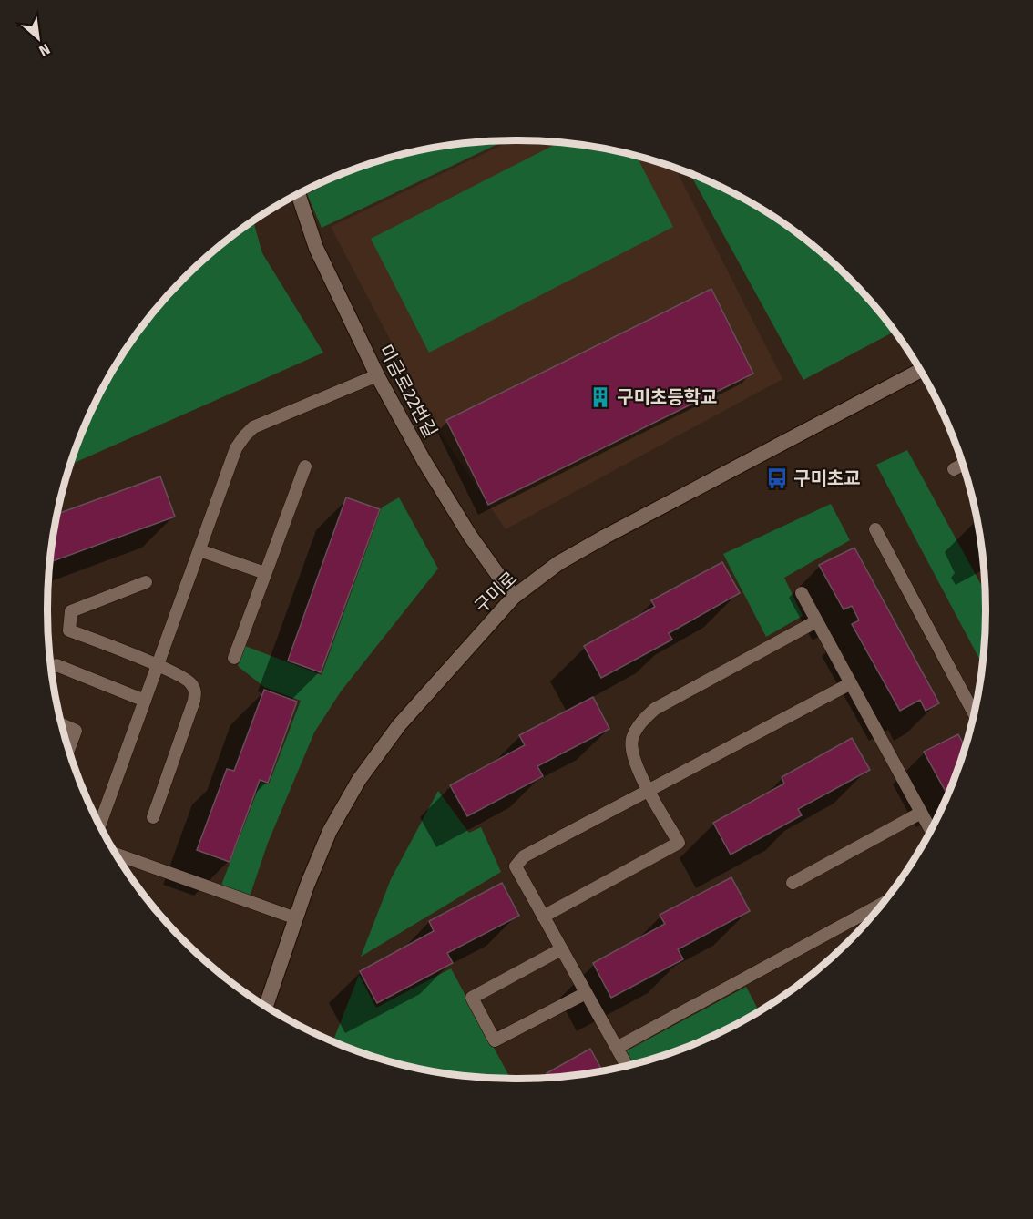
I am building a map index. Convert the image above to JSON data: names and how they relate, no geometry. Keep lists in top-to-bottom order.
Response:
{
  "streets": {
    "street": ["미금로22번길", "구미로"]
  },
  "crossings": [
    ["미금로22번길", "구미로"]
  ],
  "places": {
    "building": ["구미초등학교"],
    "bus stop": ["구미초교"]
  },
  "north": "bottom right"
}
